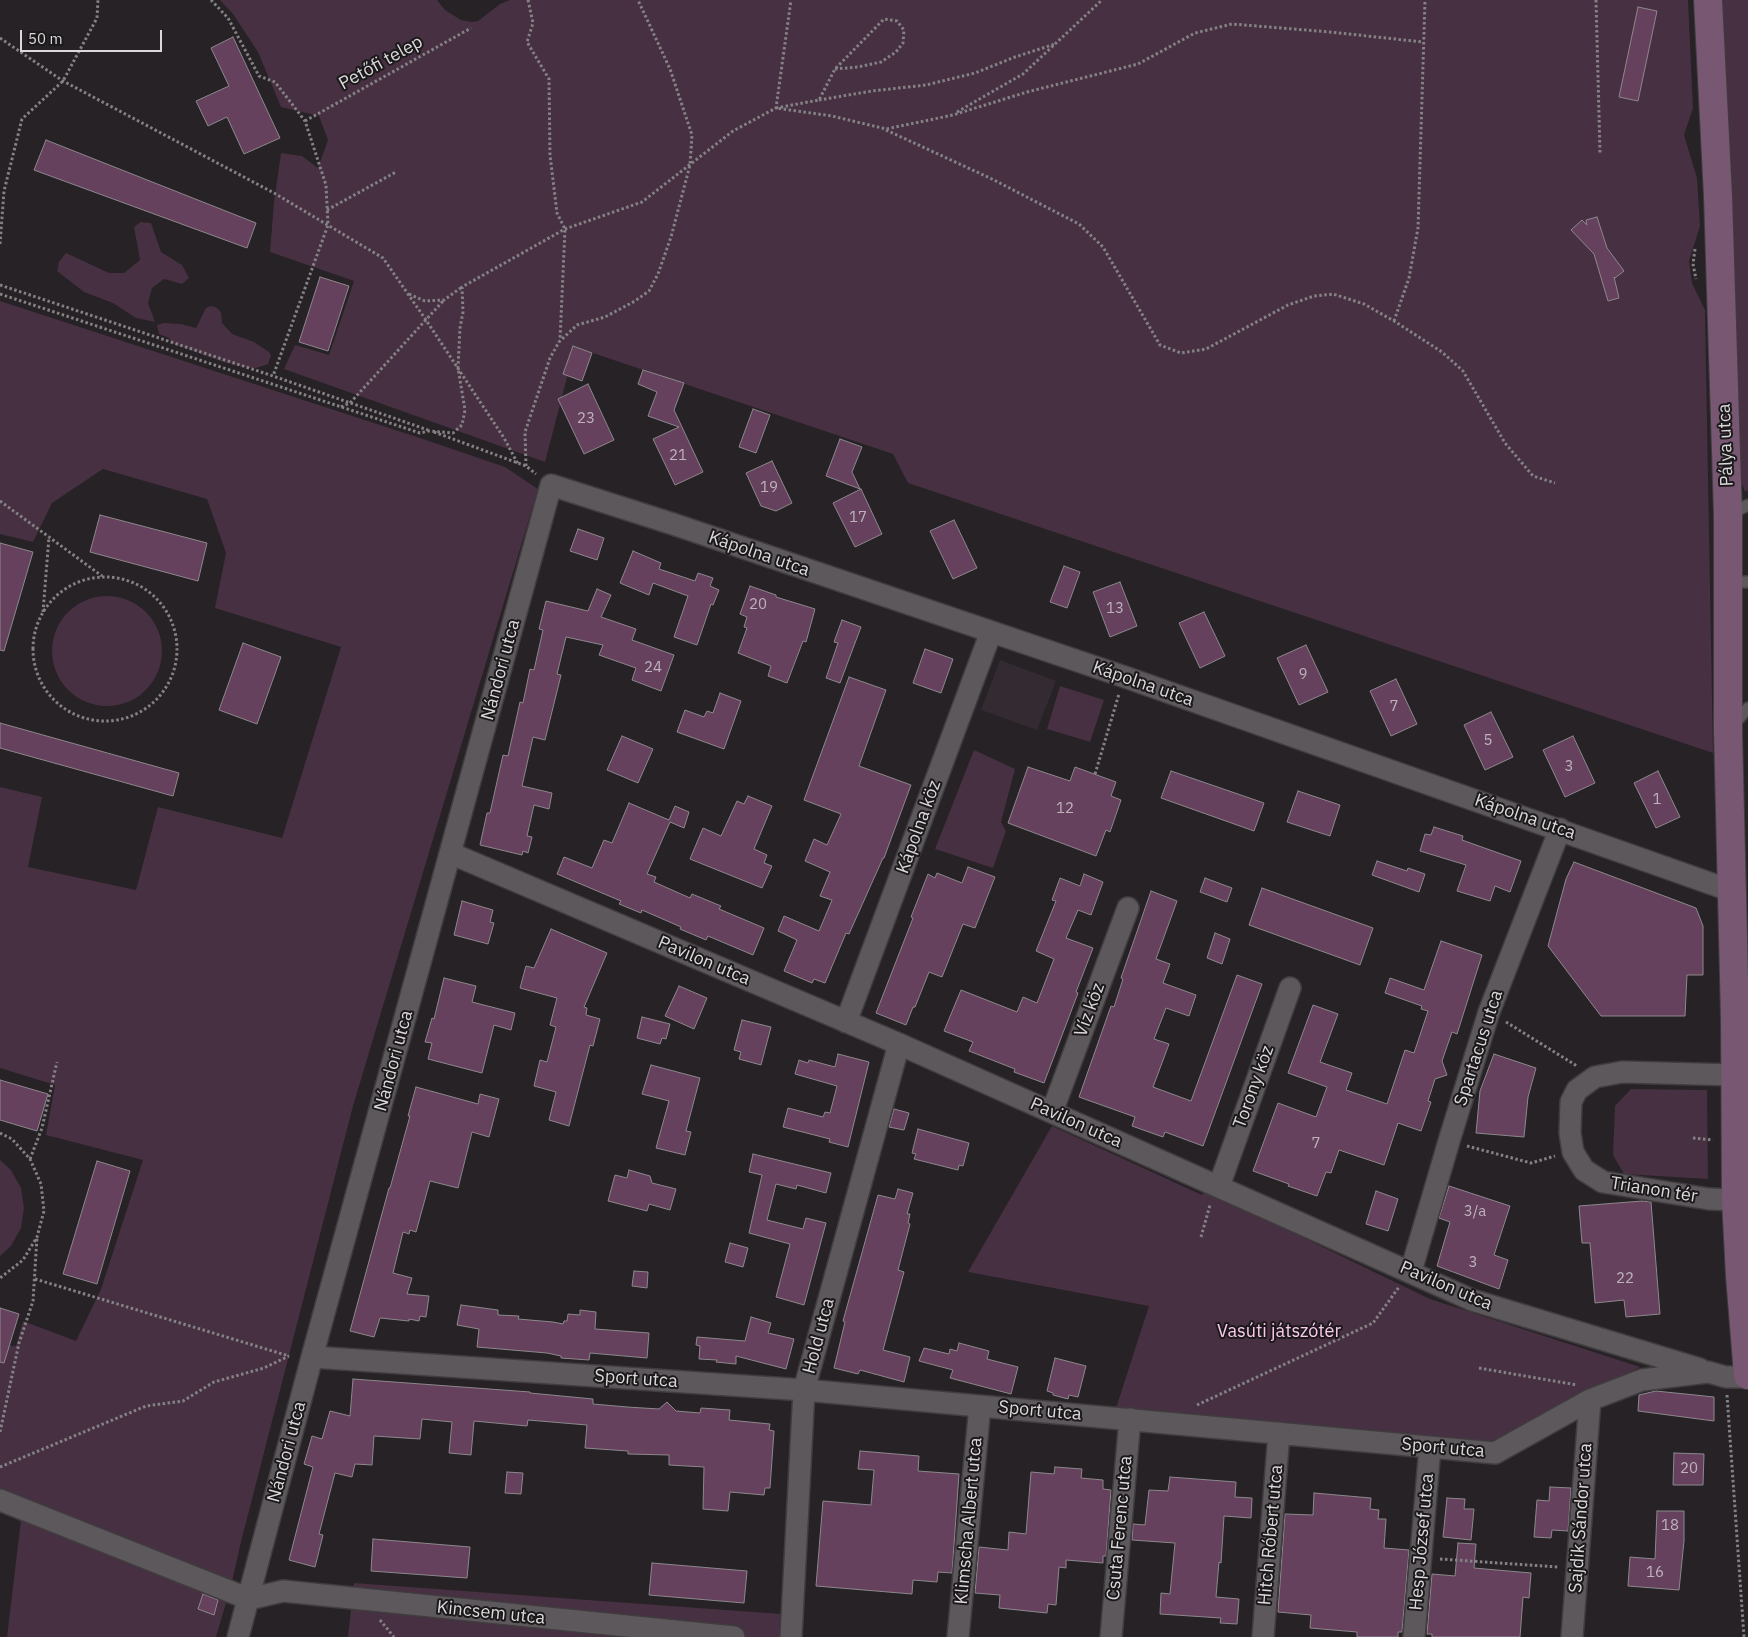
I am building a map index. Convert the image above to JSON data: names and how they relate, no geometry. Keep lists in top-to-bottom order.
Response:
{
  "streets": {
    "street": [
      "Pálya utca",
      "Kápolna utca",
      "Nándori utca",
      "Kápolna köz",
      "Pavilon utca",
      "Víz köz",
      "Spartacus utca",
      "Torony köz",
      "Trianon tér",
      "Hold utca",
      "Sport utca",
      "Sajdik Sándor utca",
      "Klimscha Albert utca",
      "Csuta Ferenc utca",
      "Hitch Róbert utca",
      "Hesp József utca",
      "Kincsem utca"
    ],
    "path": ["Petőfi telep"]
  },
  "crossings": [
    ["Pálya utca", "Kápolna utca"],
    ["Pálya utca", "Trianon tér"],
    ["Pálya utca", "Sport utca"],
    ["Kápolna utca", "Nándori utca"],
    ["Kápolna utca", "Kápolna köz"],
    ["Kápolna utca", "Spartacus utca"],
    ["Nándori utca", "Pavilon utca"],
    ["Nándori utca", "Sport utca"],
    ["Nándori utca", "Kincsem utca"],
    ["Kápolna köz", "Pavilon utca"],
    ["Pavilon utca", "Víz köz"],
    ["Pavilon utca", "Spartacus utca"],
    ["Pavilon utca", "Torony köz"],
    ["Pavilon utca", "Hold utca"],
    ["Pavilon utca", "Sport utca"],
    ["Hold utca", "Sport utca"],
    ["Sport utca", "Sajdik Sándor utca"],
    ["Sport utca", "Klimscha Albert utca"],
    ["Sport utca", "Csuta Ferenc utca"],
    ["Sport utca", "Hitch Róbert utca"],
    ["Sport utca", "Hesp József utca"]
  ],
  "parks": ["Vasúti játszótér"],
  "house_numbers": [
    "23",
    "21",
    "19",
    "17",
    "20",
    "13",
    "24",
    "9",
    "7",
    "5",
    "3",
    "1",
    "12",
    "7",
    "3/a",
    "3",
    "22",
    "20",
    "18",
    "16"
  ],
  "scale_bar": "50 m"
}
